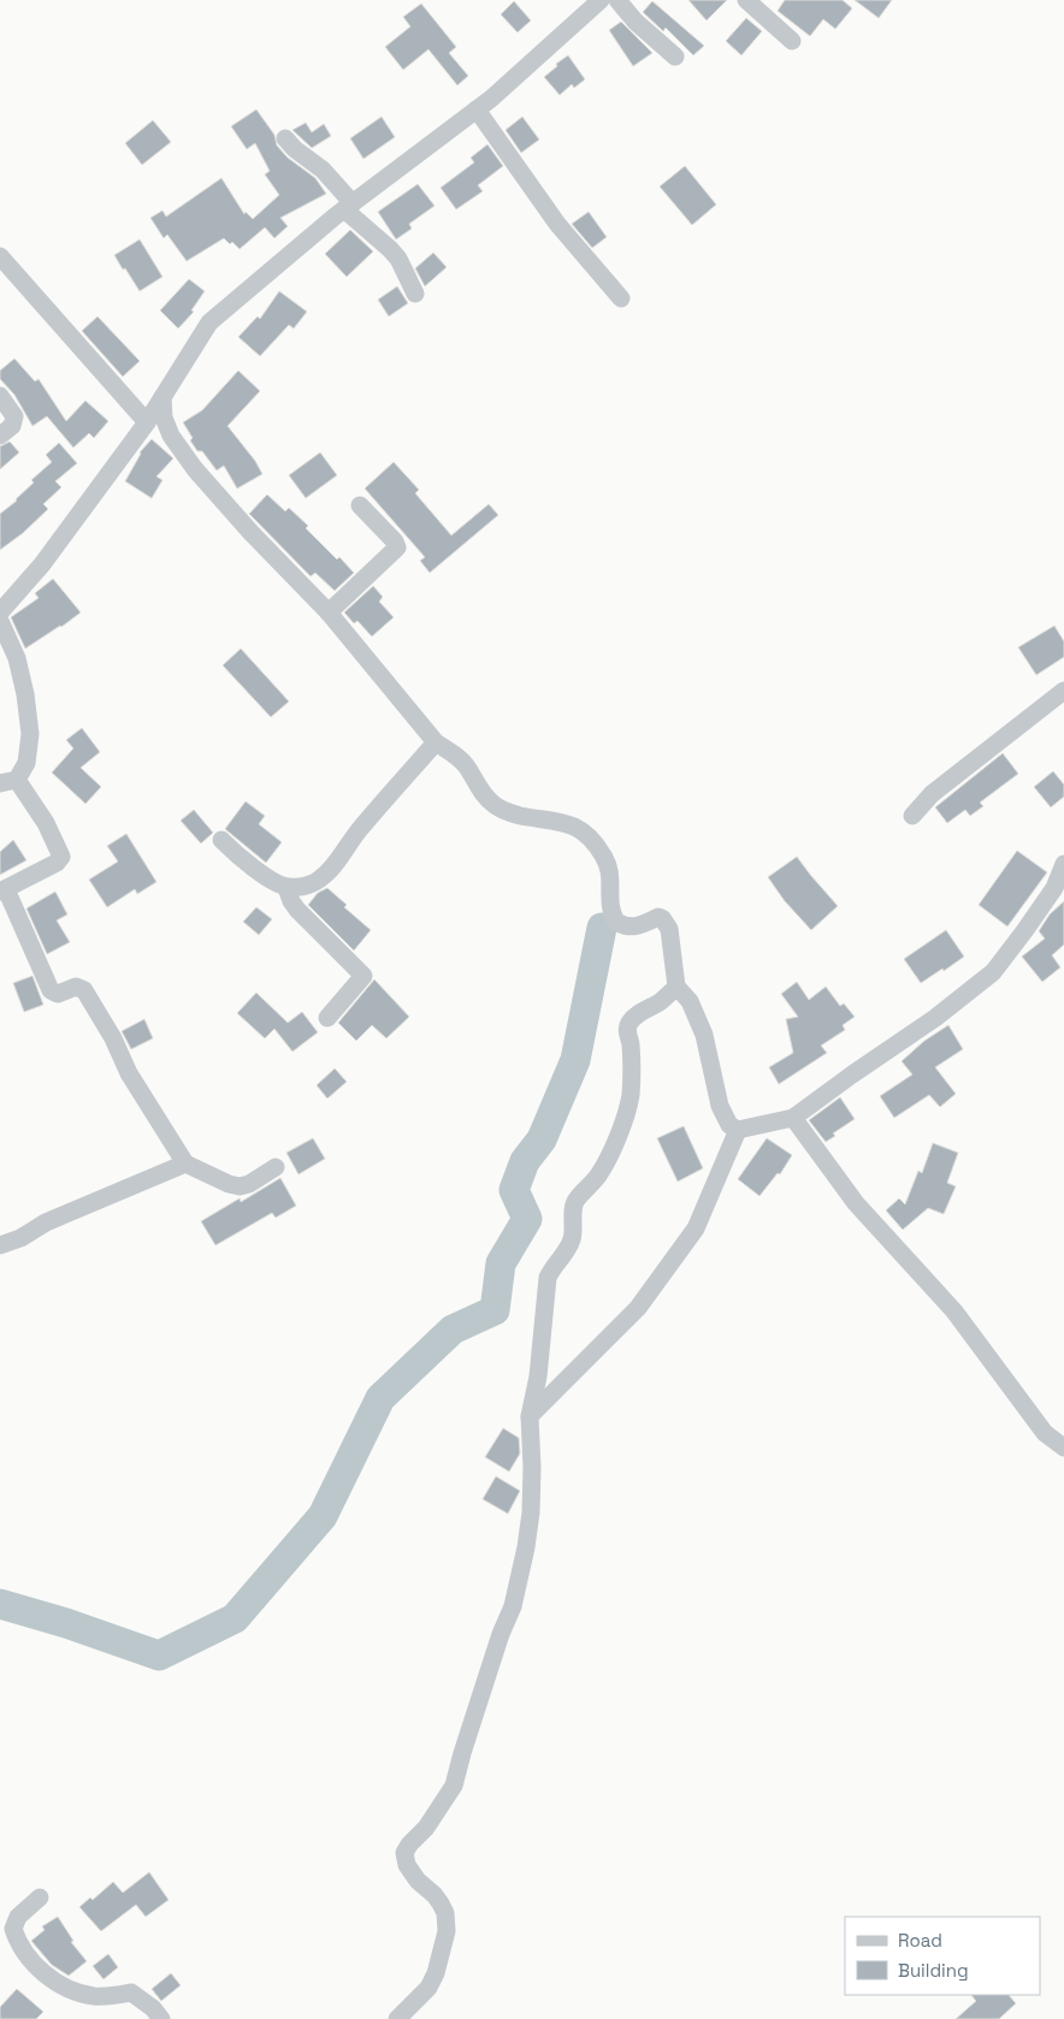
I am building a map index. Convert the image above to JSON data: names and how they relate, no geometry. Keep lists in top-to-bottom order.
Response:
{
  "legend": ["Road", "Building"]
}
